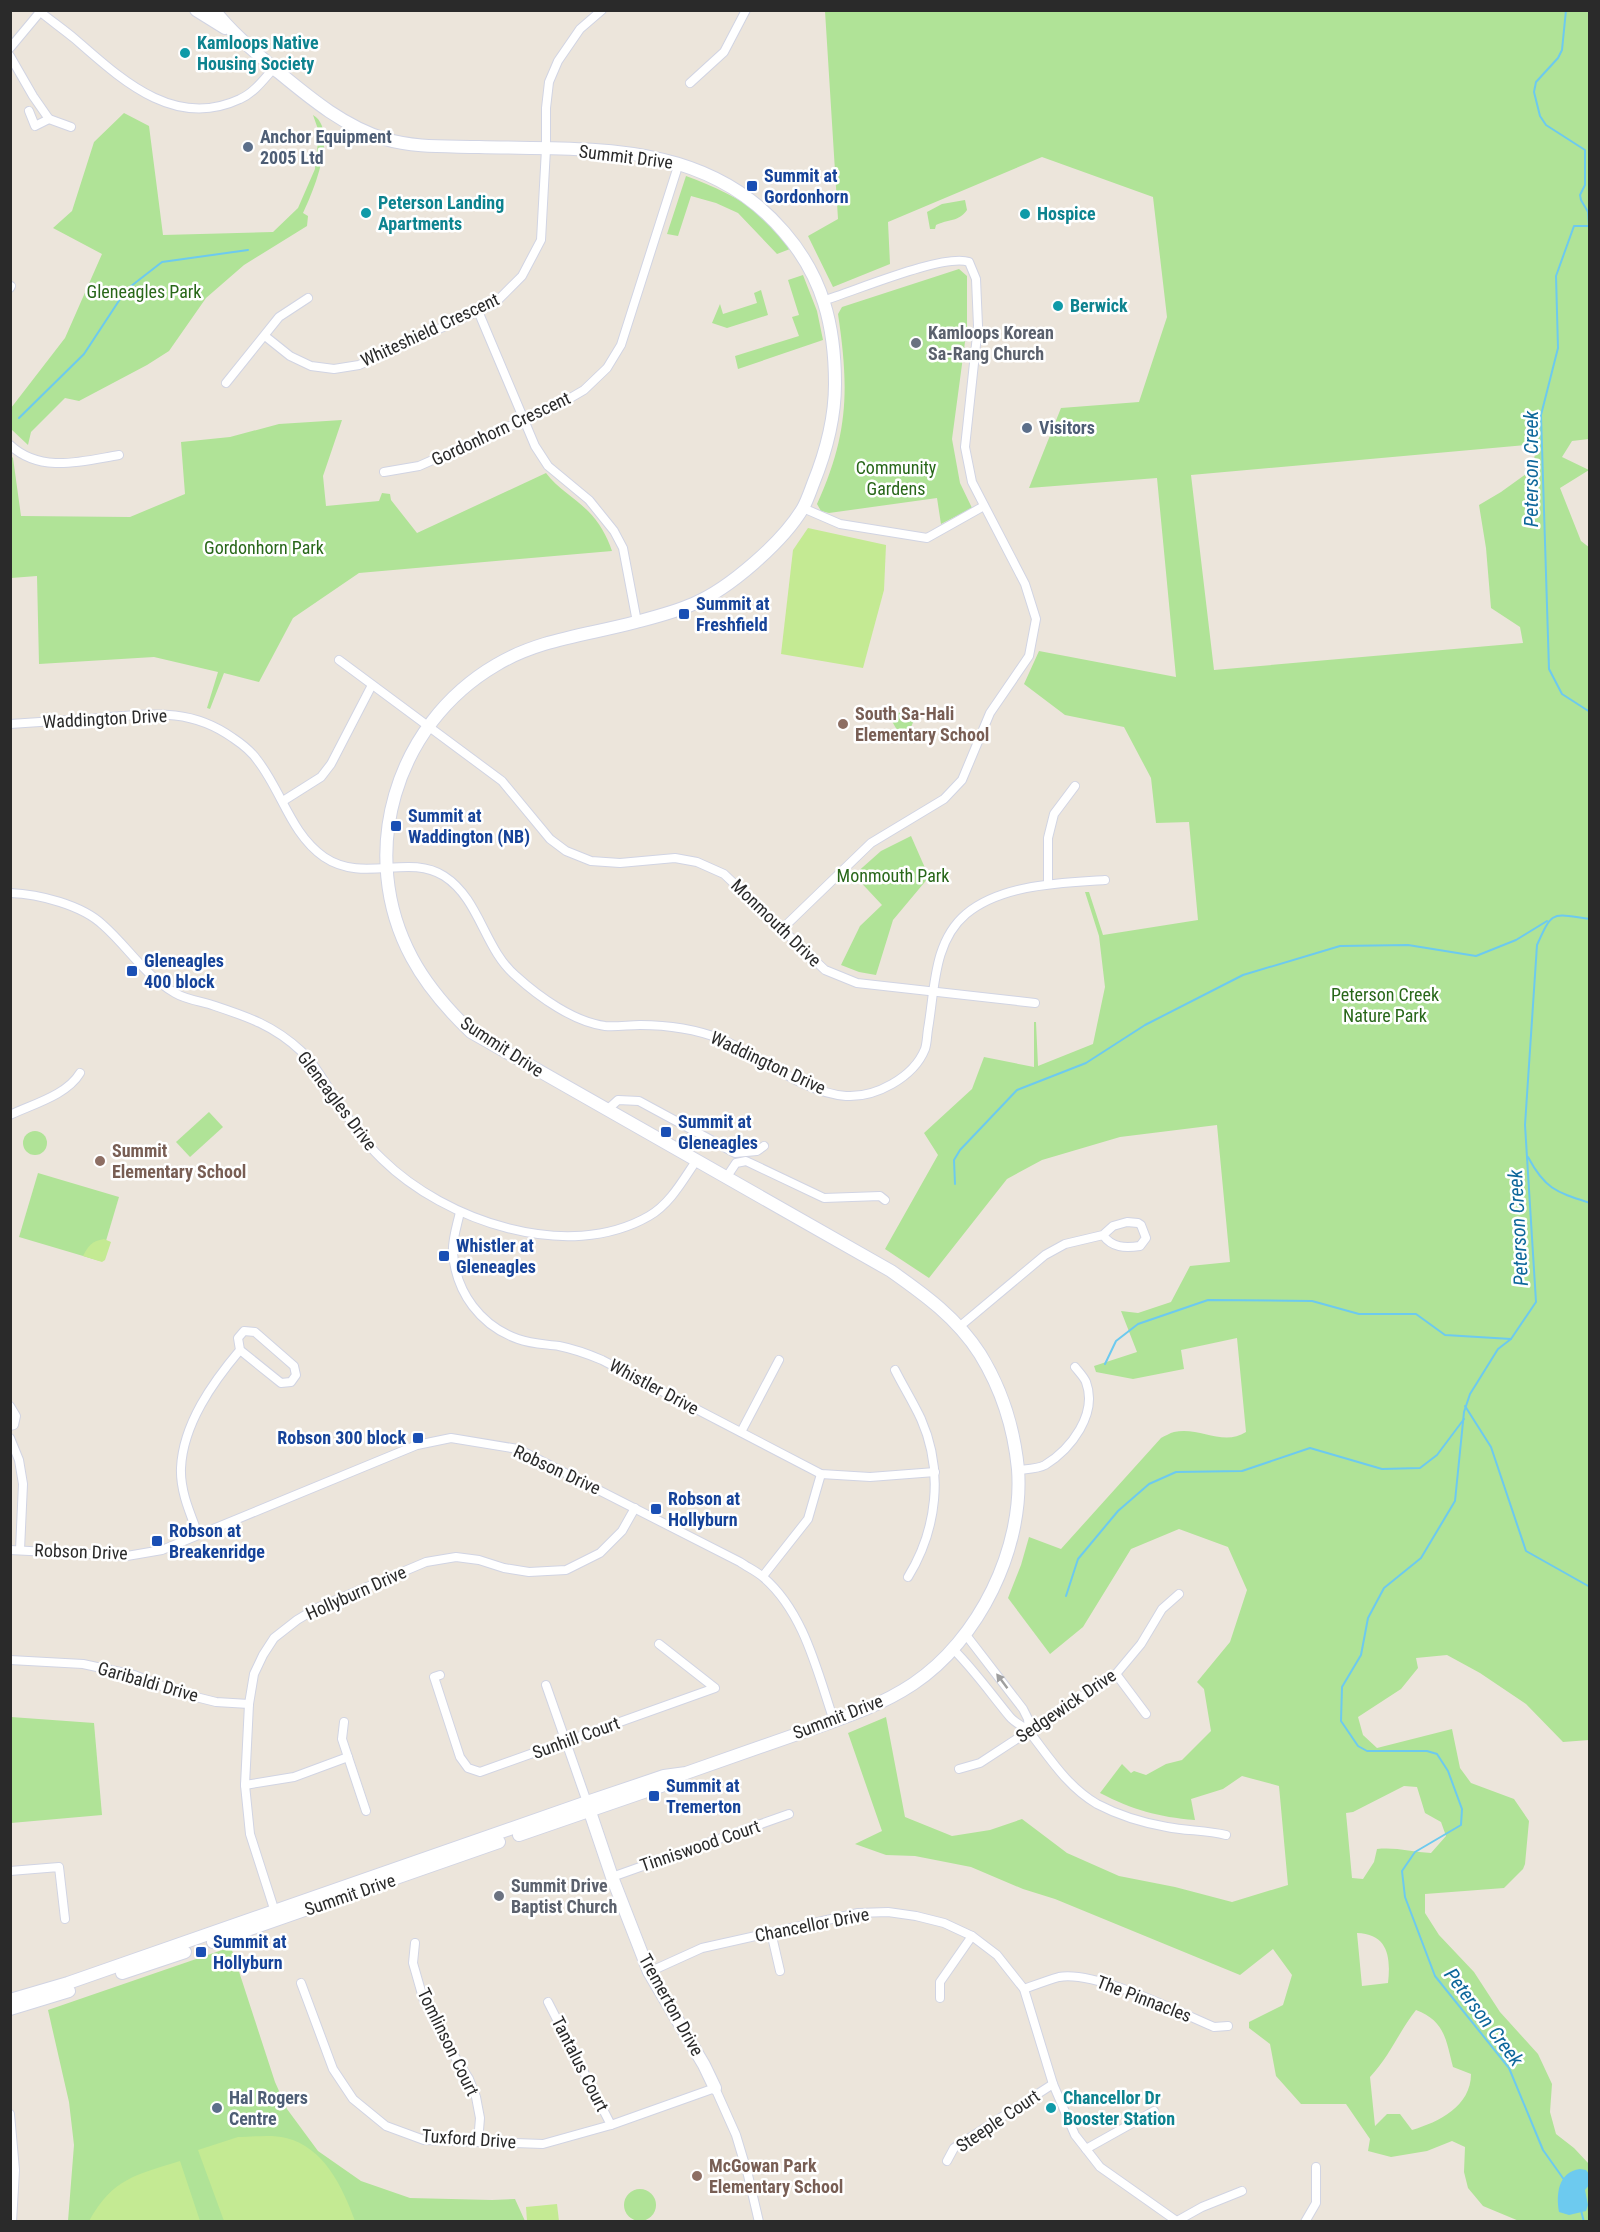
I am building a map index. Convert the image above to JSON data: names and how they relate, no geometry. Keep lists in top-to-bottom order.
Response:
{
  "streets": {
    "main road": ["Summit Drive", "Tremerton Drive"],
    "street": [
      "Whiteshield Crescent",
      "Gordonhorn Crescent",
      "Waddington Drive",
      "Monmouth Drive",
      "Gleneagles Drive",
      "Whistler Drive",
      "Robson Drive",
      "Hollyburn Drive",
      "Garibaldi Drive",
      "Sedgewick Drive",
      "Sunhill Court",
      "Tinniswood Court",
      "Chancellor Drive",
      "The Pinnacles",
      "Tomlinson Court",
      "Tantalus Court",
      "Steeple Court",
      "Tuxford Drive"
    ]
  },
  "crossings": [
    ["Summit Drive", "Whiteshield Crescent"],
    ["Summit Drive", "Gordonhorn Crescent"],
    ["Summit Drive", "Waddington Drive"],
    ["Summit Drive", "Monmouth Drive"],
    ["Summit Drive", "Gleneagles Drive"],
    ["Summit Drive", "Robson Drive"],
    ["Summit Drive", "Hollyburn Drive"],
    ["Summit Drive", "Tremerton Drive"],
    ["Waddington Drive", "Monmouth Drive"],
    ["Gleneagles Drive", "Whistler Drive"],
    ["Robson Drive", "Hollyburn Drive"],
    ["Hollyburn Drive", "Garibaldi Drive"],
    ["Sunhill Court", "Tremerton Drive"],
    ["Tinniswood Court", "Tremerton Drive"],
    ["Chancellor Drive", "The Pinnacles"],
    ["Chancellor Drive", "Tremerton Drive"],
    ["Chancellor Drive", "Steeple Court"],
    ["Tremerton Drive", "Tuxford Drive"],
    ["Tomlinson Court", "Tuxford Drive"],
    ["Tantalus Court", "Tuxford Drive"]
  ],
  "water": ["Peterson Creek"],
  "parks": [
    "Gleneagles Park",
    "Community Gardens",
    "Gordonhorn Park",
    "Monmouth Park",
    "Peterson Creek Nature Park"
  ],
  "places": {
    "other": [
      "Kamloops Native Housing Society",
      "Anchor Equipment 2005 Ltd",
      "Peterson Landing Apartments",
      "Hospice",
      "Berwick",
      "Kamloops Korean Sa-Rang Church",
      "Visitors",
      "South Sa-Hali Elementary School",
      "Summit Elementary School",
      "Summit Drive Baptist Church",
      "Hal Rogers Centre",
      "Chancellor Dr Booster Station",
      "McGowan Park Elementary School"
    ],
    "transit": [
      "Summit at Gordonhorn",
      "Summit at Freshfield",
      "Summit at Waddington (NB)",
      "Gleneagles 400 block",
      "Summit at Gleneagles",
      "Whistler at Gleneagles",
      "Robson 300 block",
      "Robson at Hollyburn",
      "Robson at Breakenridge",
      "Summit at Tremerton",
      "Summit at Hollyburn"
    ]
  }
}
